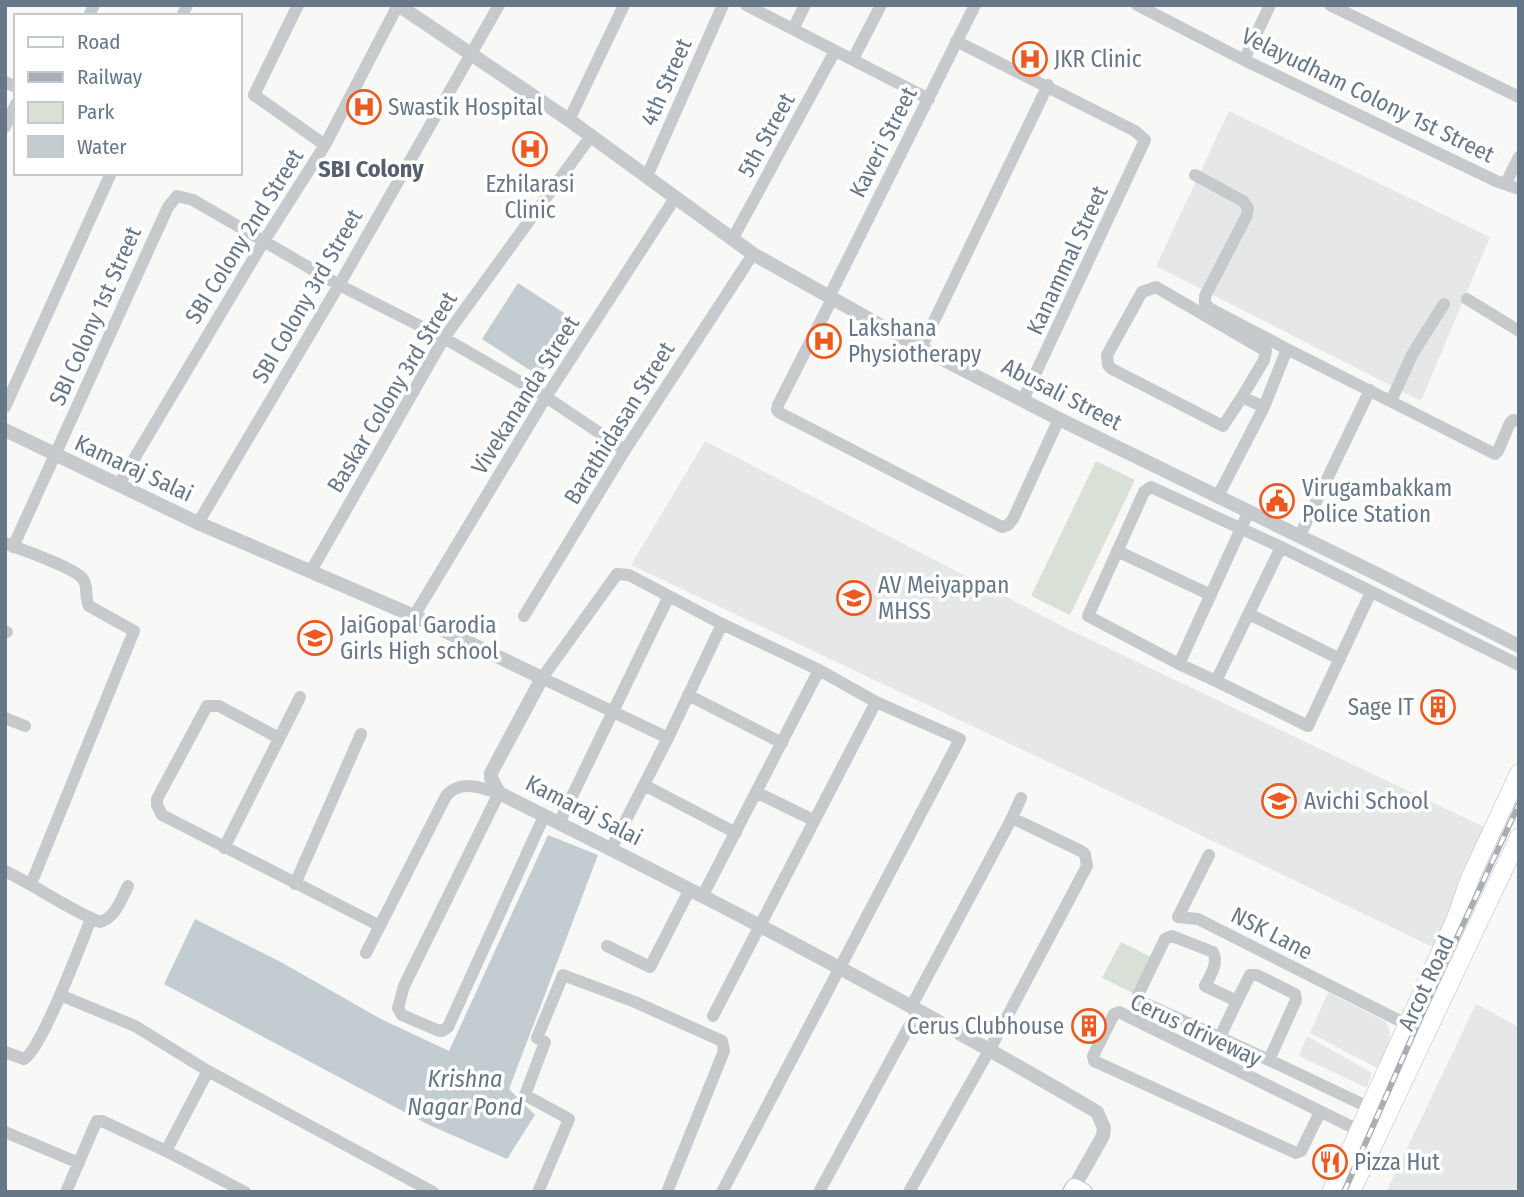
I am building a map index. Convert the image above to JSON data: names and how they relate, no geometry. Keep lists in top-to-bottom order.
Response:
{
  "streets": {
    "main road": ["Arcot Road"],
    "street": [
      "4th Street",
      "Velayudham Colony 1st Street",
      "5th Street",
      "Kaveri Street",
      "SBI Colony 2nd Street",
      "Kanammal Street",
      "SBI Colony 3rd Street",
      "SBI Colony 1st Street",
      "Baskar Colony 3rd Street",
      "Abusali Street",
      "Vivekananda Street",
      "Barathidasan Street",
      "Kamaraj Salai",
      "NSK Lane",
      "Cerus driveway"
    ]
  },
  "crossings": [
    ["4th Street", "Abusali Street"],
    ["5th Street", "Abusali Street"],
    ["Kaveri Street", "Abusali Street"],
    ["SBI Colony 2nd Street", "SBI Colony 1st Street"],
    ["SBI Colony 2nd Street", "Abusali Street"],
    ["SBI Colony 2nd Street", "Kamaraj Salai"],
    ["Kanammal Street", "Abusali Street"],
    ["SBI Colony 3rd Street", "Abusali Street"],
    ["SBI Colony 3rd Street", "Kamaraj Salai"],
    ["SBI Colony 1st Street", "Kamaraj Salai"],
    ["Baskar Colony 3rd Street", "Abusali Street"],
    ["Baskar Colony 3rd Street", "Kamaraj Salai"],
    ["Abusali Street", "Vivekananda Street"],
    ["Abusali Street", "Barathidasan Street"],
    ["Vivekananda Street", "Kamaraj Salai"],
    ["NSK Lane", "Arcot Road"],
    ["Arcot Road", "Cerus driveway"]
  ],
  "districts": ["SBI Colony"],
  "water": ["Krishna Nagar Pond"],
  "places": {
    "hospital": [
      "JKR Clinic",
      "Swastik Hospital",
      "Ezhilarasi Clinic",
      "Lakshana Physiotherapy"
    ],
    "public building": ["Virugambakkam Police Station"],
    "school or university": ["AV Meiyappan MHSS", "JaiGopal Garodia Girls High school", "Avichi School"],
    "building": ["Sage IT", "Cerus Clubhouse"],
    "restaurant": ["Pizza Hut"]
  },
  "legend": [
    "Road",
    "Railway",
    "Park",
    "Water"
  ]
}
